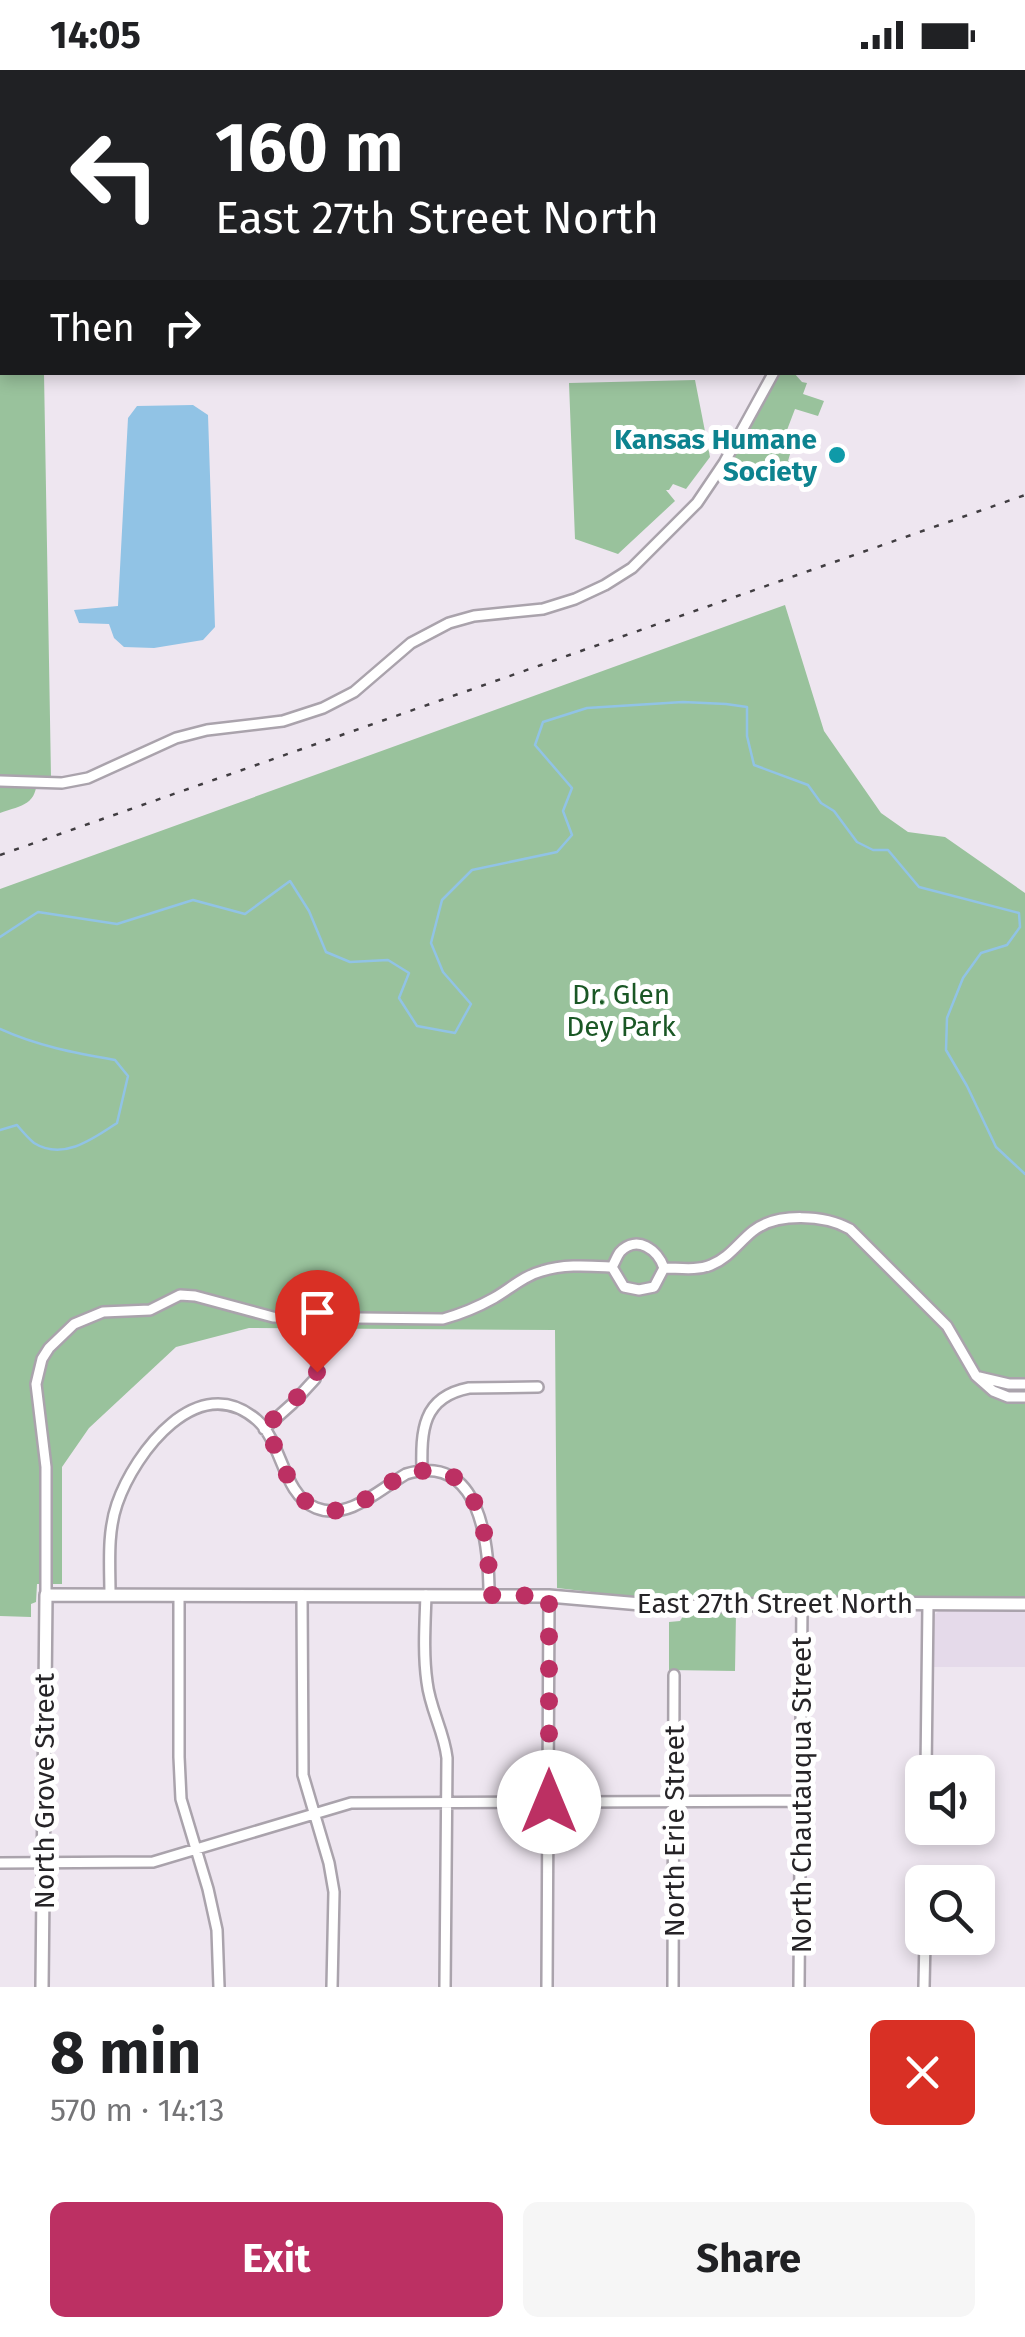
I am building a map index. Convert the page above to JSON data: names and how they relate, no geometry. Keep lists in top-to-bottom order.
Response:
{
  "streets": {
    "street": [
      "East 27th Street North",
      "North Grove Street",
      "North Chautauqua Street",
      "North Erie Street"
    ]
  },
  "crossings": [
    ["East 27th Street North", "North Grove Street"],
    ["East 27th Street North", "North Chautauqua Street"]
  ],
  "parks": ["Dr. Glen Dey Park"],
  "places": ["Kansas Humane Society"],
  "page": {
    "status": "14:05",
    "turn": ["160 m", "East 27th Street North"],
    "then": "Then",
    "heading": ["8 min", "570 m · 14:13"],
    "buttons": ["Exit", "Share"]
  }
}
